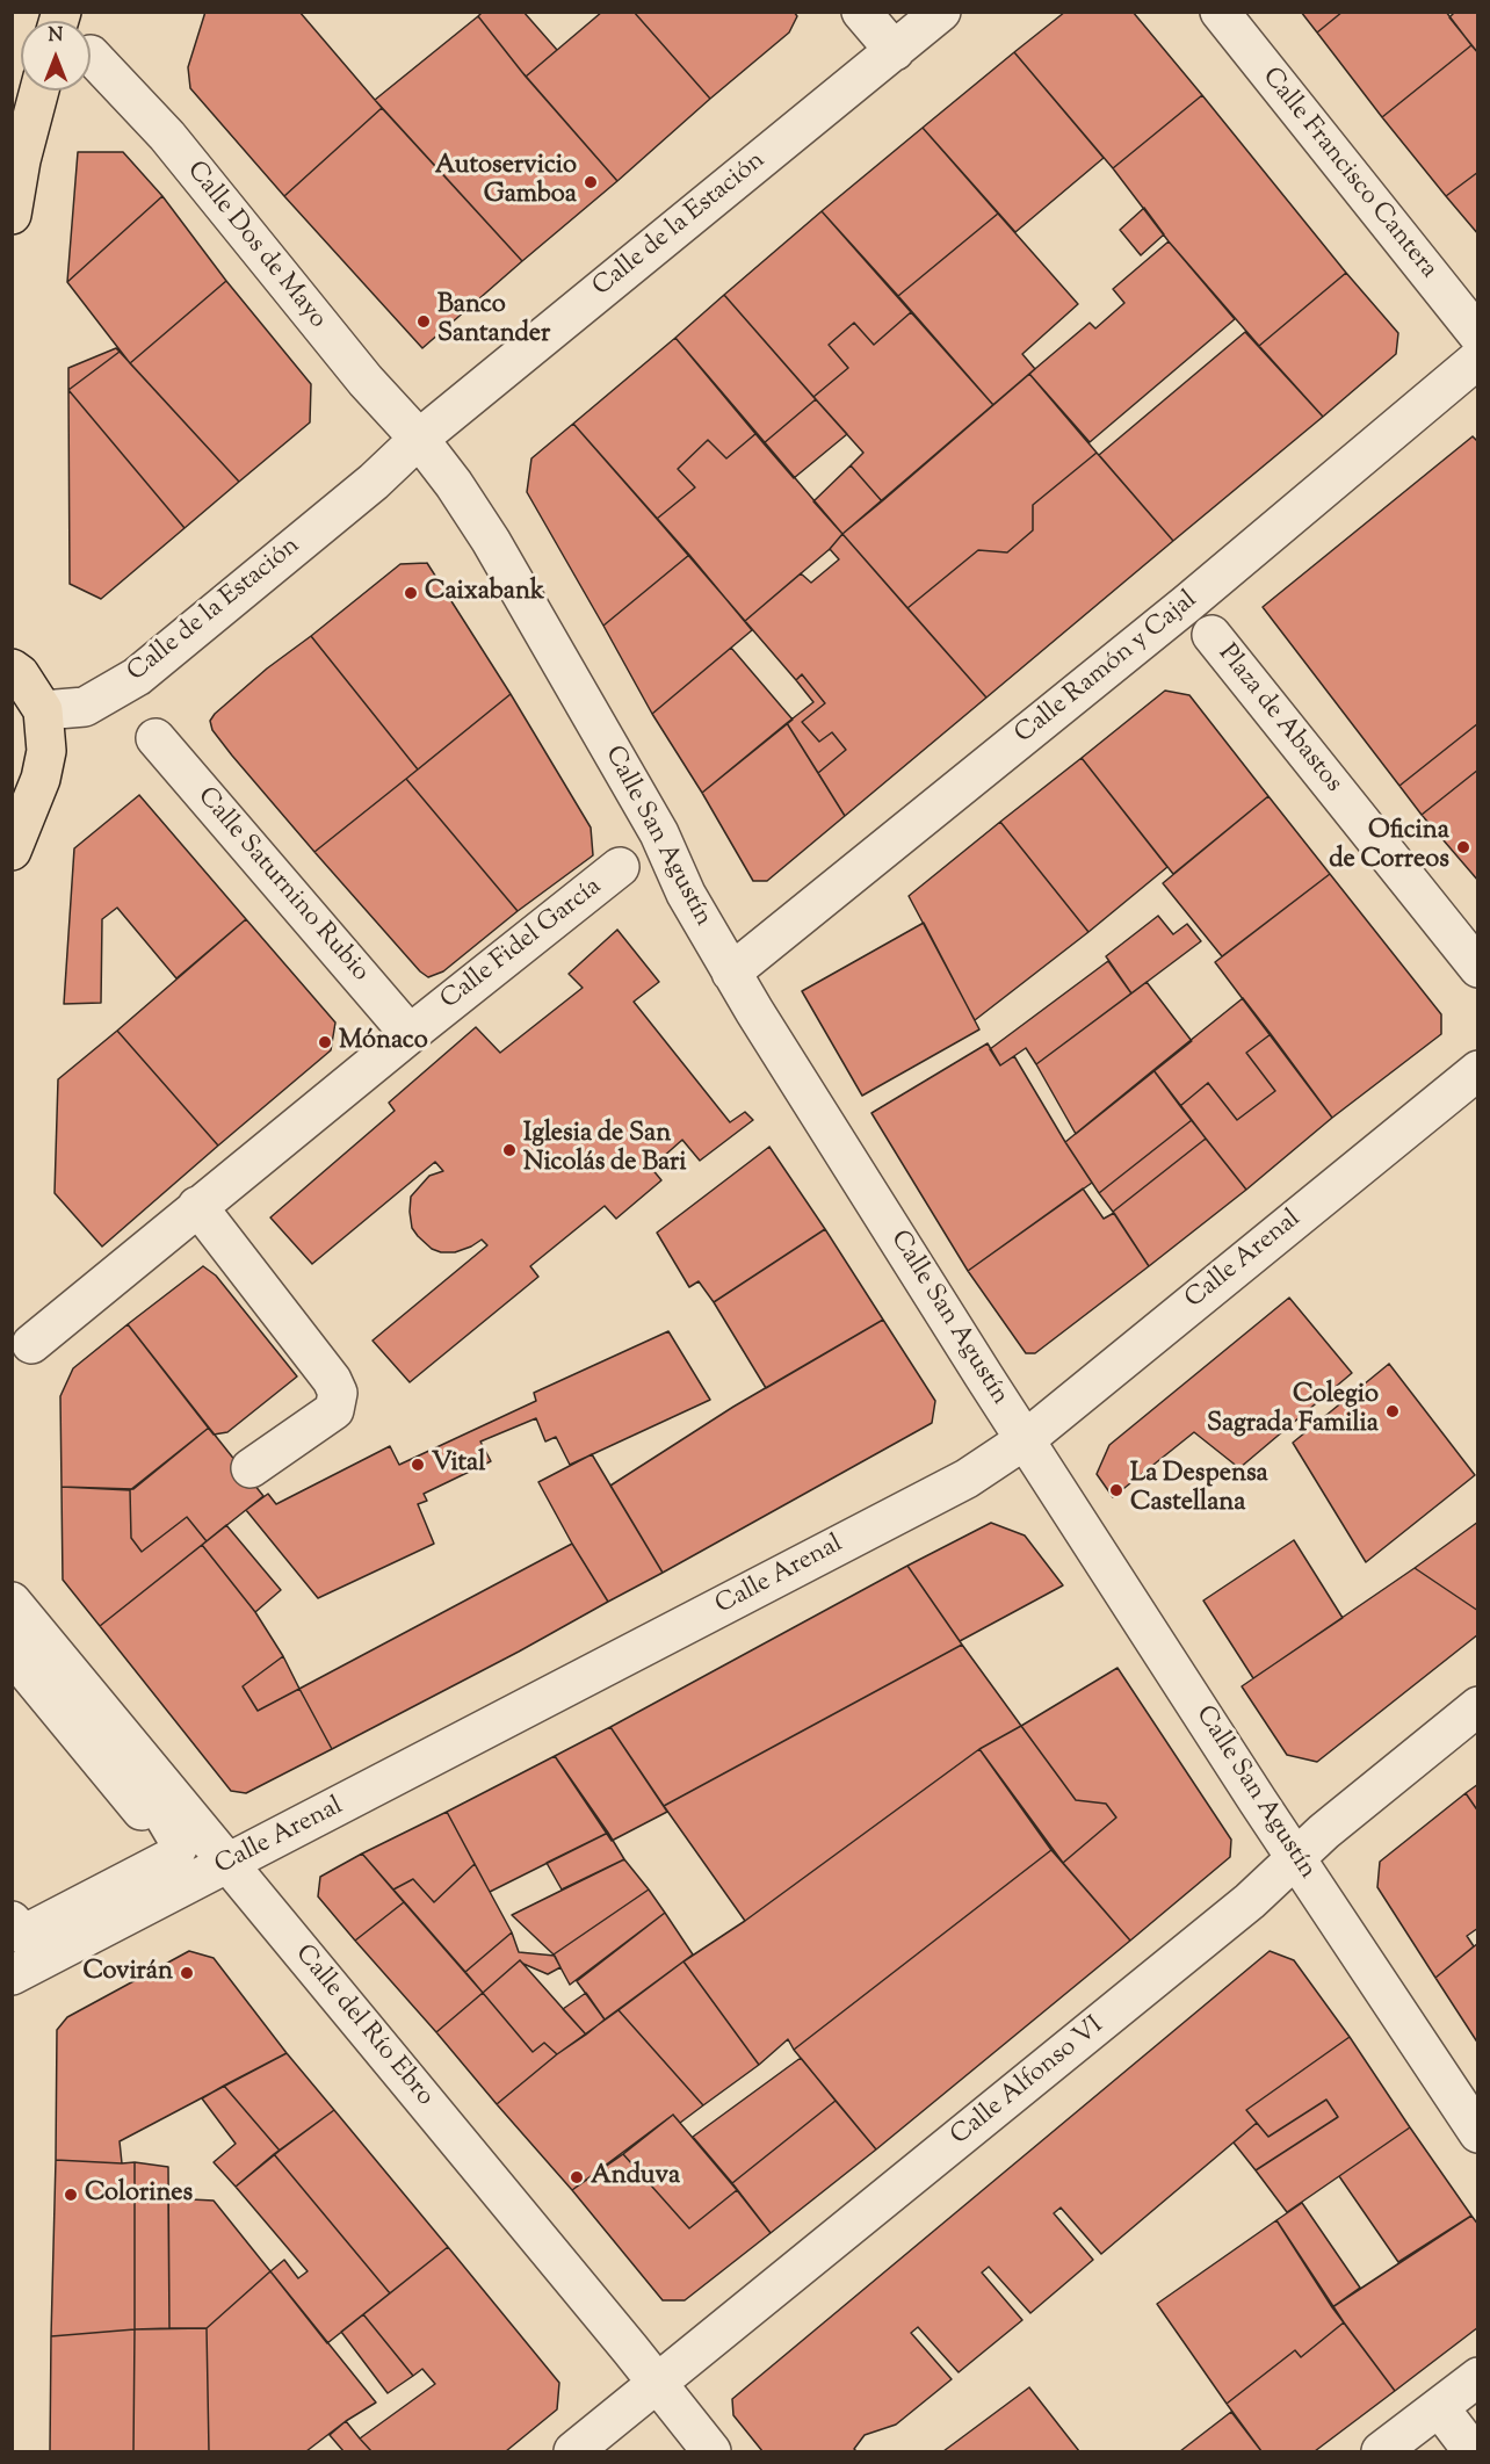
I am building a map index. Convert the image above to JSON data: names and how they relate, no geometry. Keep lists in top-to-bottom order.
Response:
{
  "streets": {
    "street": [
      "Calle Francisco Cantera",
      "Calle de la Estación",
      "Calle Dos de Mayo",
      "Calle Ramón y Cajal",
      "Plaza de Abastos",
      "Calle San Agustín",
      "Calle Saturnino Rubio",
      "Calle Fidel García",
      "Calle Arenal",
      "Calle del Río Ebro",
      "Calle Alfonso VI"
    ]
  },
  "crossings": [
    ["Calle de la Estación", "Calle Dos de Mayo"],
    ["Calle Dos de Mayo", "Calle San Agustín"],
    ["Calle Ramón y Cajal", "Calle San Agustín"],
    ["Calle San Agustín", "Calle Arenal"],
    ["Calle San Agustín", "Calle Alfonso VI"],
    ["Calle Saturnino Rubio", "Calle Fidel García"],
    ["Calle Arenal", "Calle del Río Ebro"],
    ["Calle del Río Ebro", "Calle Alfonso VI"]
  ],
  "places": [
    "Autoservicio Gamboa",
    "Banco Santander",
    "Caixabank",
    "Oficina de Correos",
    "Mónaco",
    "Iglesia de San Nicolás de Bari",
    "Colegio Sagrada Familia",
    "Vital",
    "La Despensa Castellana",
    "Covirán",
    "Anduva",
    "Colorines"
  ],
  "north": "top"
}
